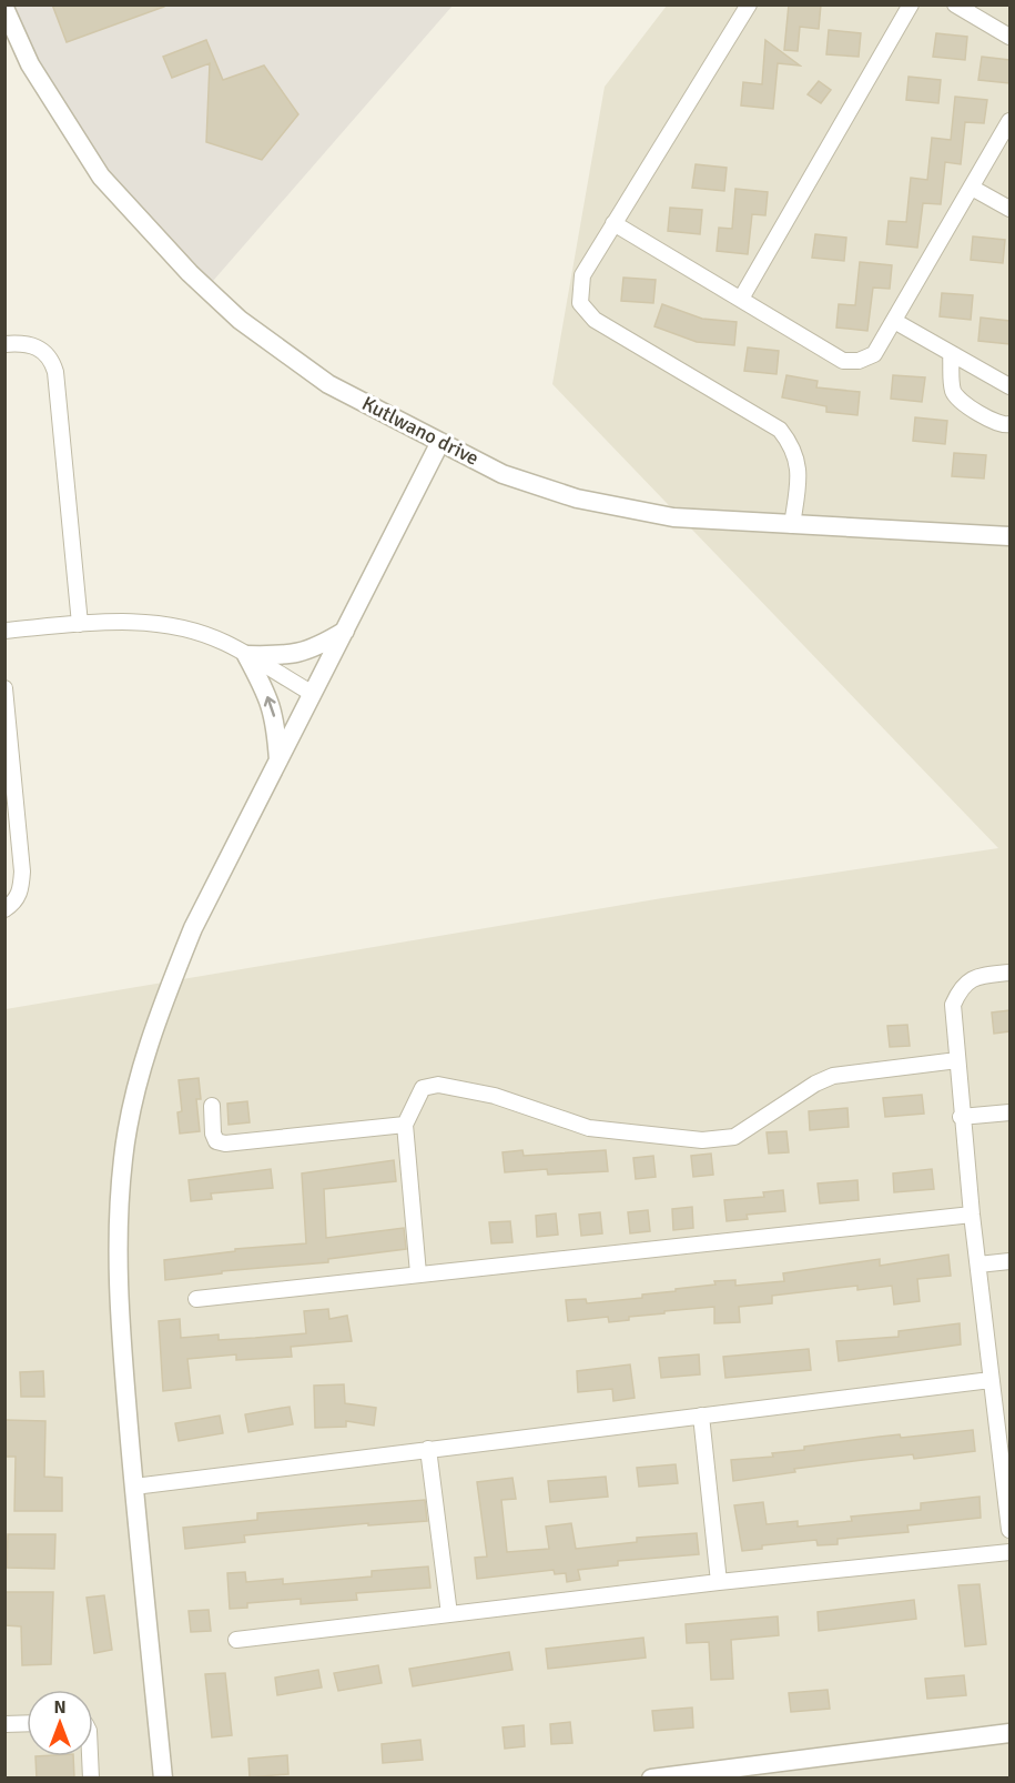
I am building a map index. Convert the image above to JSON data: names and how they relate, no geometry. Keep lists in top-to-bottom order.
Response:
{
  "streets": {
    "street": ["Kutlwano drive"]
  },
  "north": "top"
}
